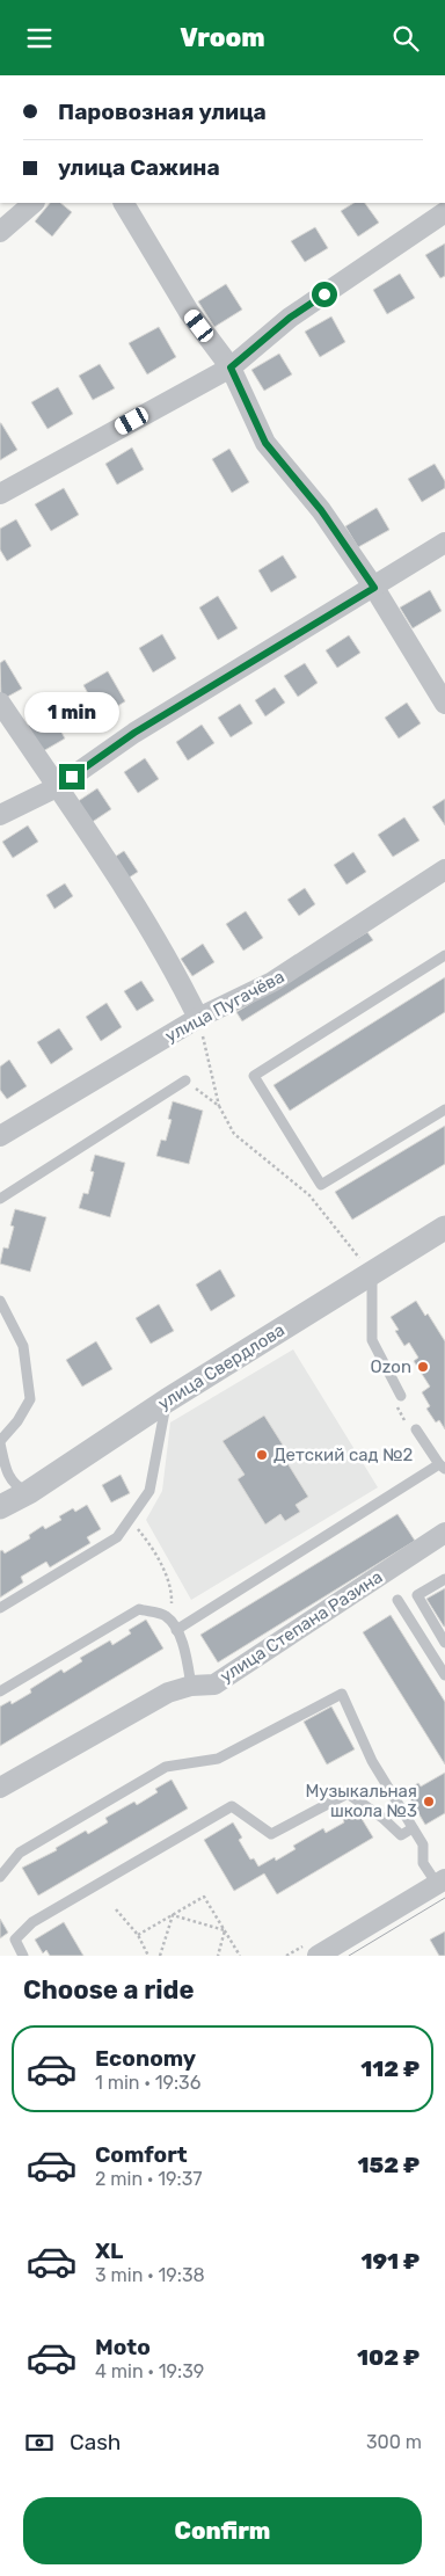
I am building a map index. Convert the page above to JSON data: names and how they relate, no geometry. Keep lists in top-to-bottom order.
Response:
{
  "streets": {
    "street": ["улица Пугачёва", "улица Свердлова", "улица Степана Разина"]
  },
  "places": ["Ozon", "Детский сад №2", "Музыкальная школа №3"],
  "page": {
    "header": "Vroom",
    "banner": ["Паровозная улица", "улица Сажина"],
    "bubble": "1 min",
    "heading": "Choose a ride",
    "list": [
      {
        "name": "Economy",
        "note": "1 min · 19:36",
        "value": "112 ₽"
      },
      {
        "name": "Comfort",
        "note": "2 min · 19:37",
        "value": "152 ₽"
      },
      {
        "name": "XL",
        "note": "3 min · 19:38",
        "value": "191 ₽"
      },
      {
        "name": "Moto",
        "note": "4 min · 19:39",
        "value": "102 ₽"
      }
    ],
    "pay": ["Cash", "300 m"],
    "buttons": "Confirm"
  }
}
